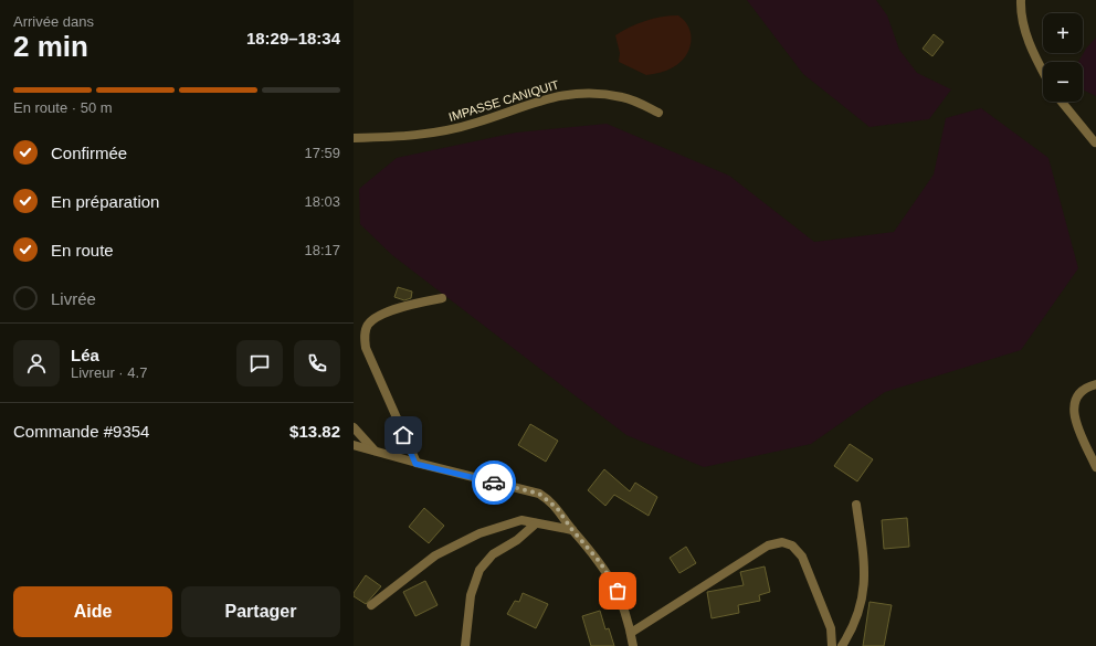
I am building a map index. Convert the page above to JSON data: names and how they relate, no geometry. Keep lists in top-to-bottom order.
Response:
{
  "streets": {
    "street": ["IMPASSE CANIQUIT"]
  },
  "page": {
    "heading": ["2 min", "Arrivée dans", "18:29–18:34"],
    "panel": [
      "Léa",
      "Livreur · 4.7",
      "Commande #9354",
      "$13.82"
    ],
    "map_buttons": ["+", "−"],
    "bar": "En route · 50 m",
    "list": [
      ["Confirmée", "17:59"],
      ["En préparation", "18:03"],
      ["En route", "18:17"],
      "Livrée"
    ],
    "buttons": ["Aide", "Partager"]
  }
}
